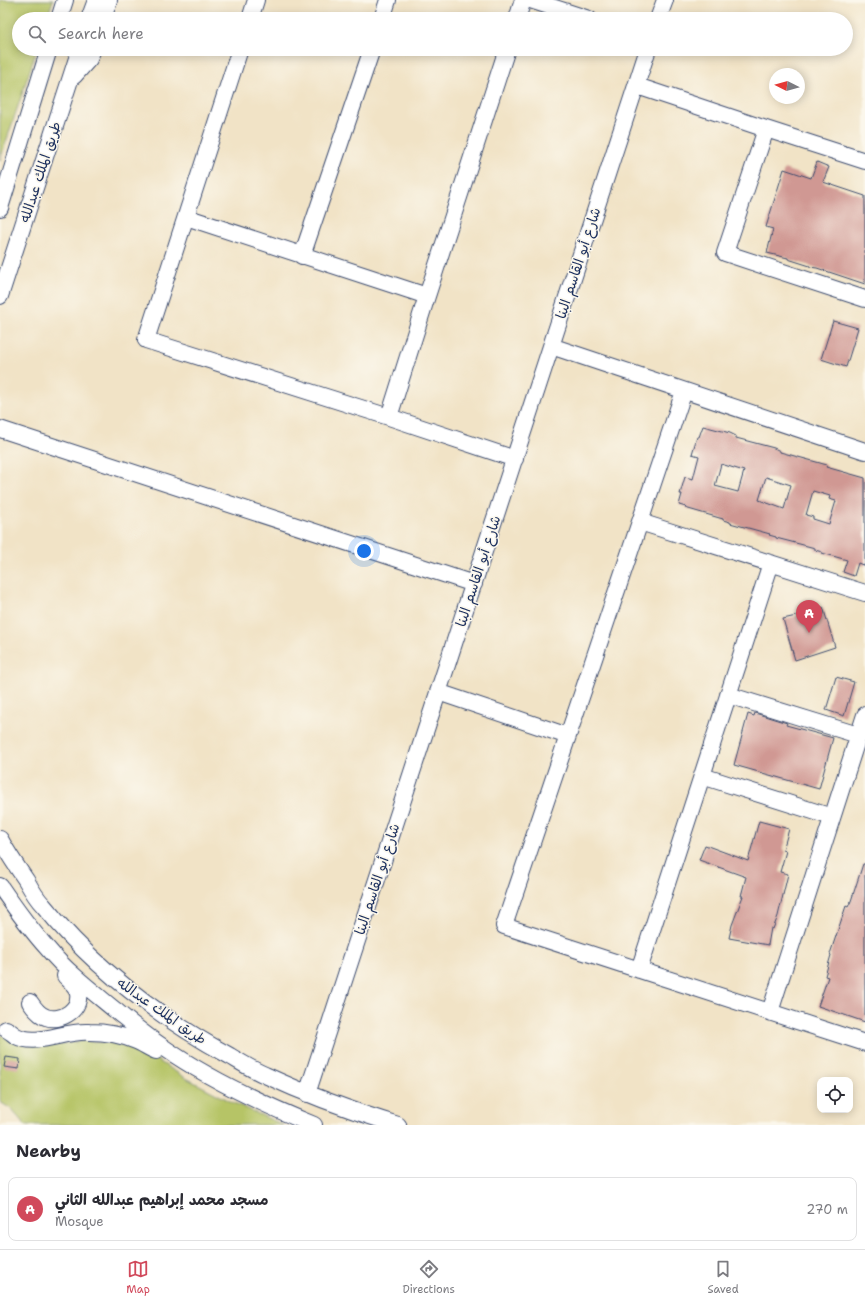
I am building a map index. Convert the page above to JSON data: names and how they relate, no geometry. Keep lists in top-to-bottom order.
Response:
{
  "streets": {
    "street": ["طريق الملك عبدالله", "شارع أبو القاسم البنا"]
  },
  "crossings": [
    ["طريق الملك عبدالله", "شارع أبو القاسم البنا"]
  ],
  "north": "left",
  "page": {
    "search": "Search here",
    "pins": "A",
    "heading": "Nearby",
    "list": [
      {
        "mark": "A",
        "name": "مسجد محمد إبراهيم عبدالله الثاني",
        "note": "Mosque",
        "value": "270 m"
      }
    ],
    "nav": ["Map", "Directions", "Saved"]
  }
}
